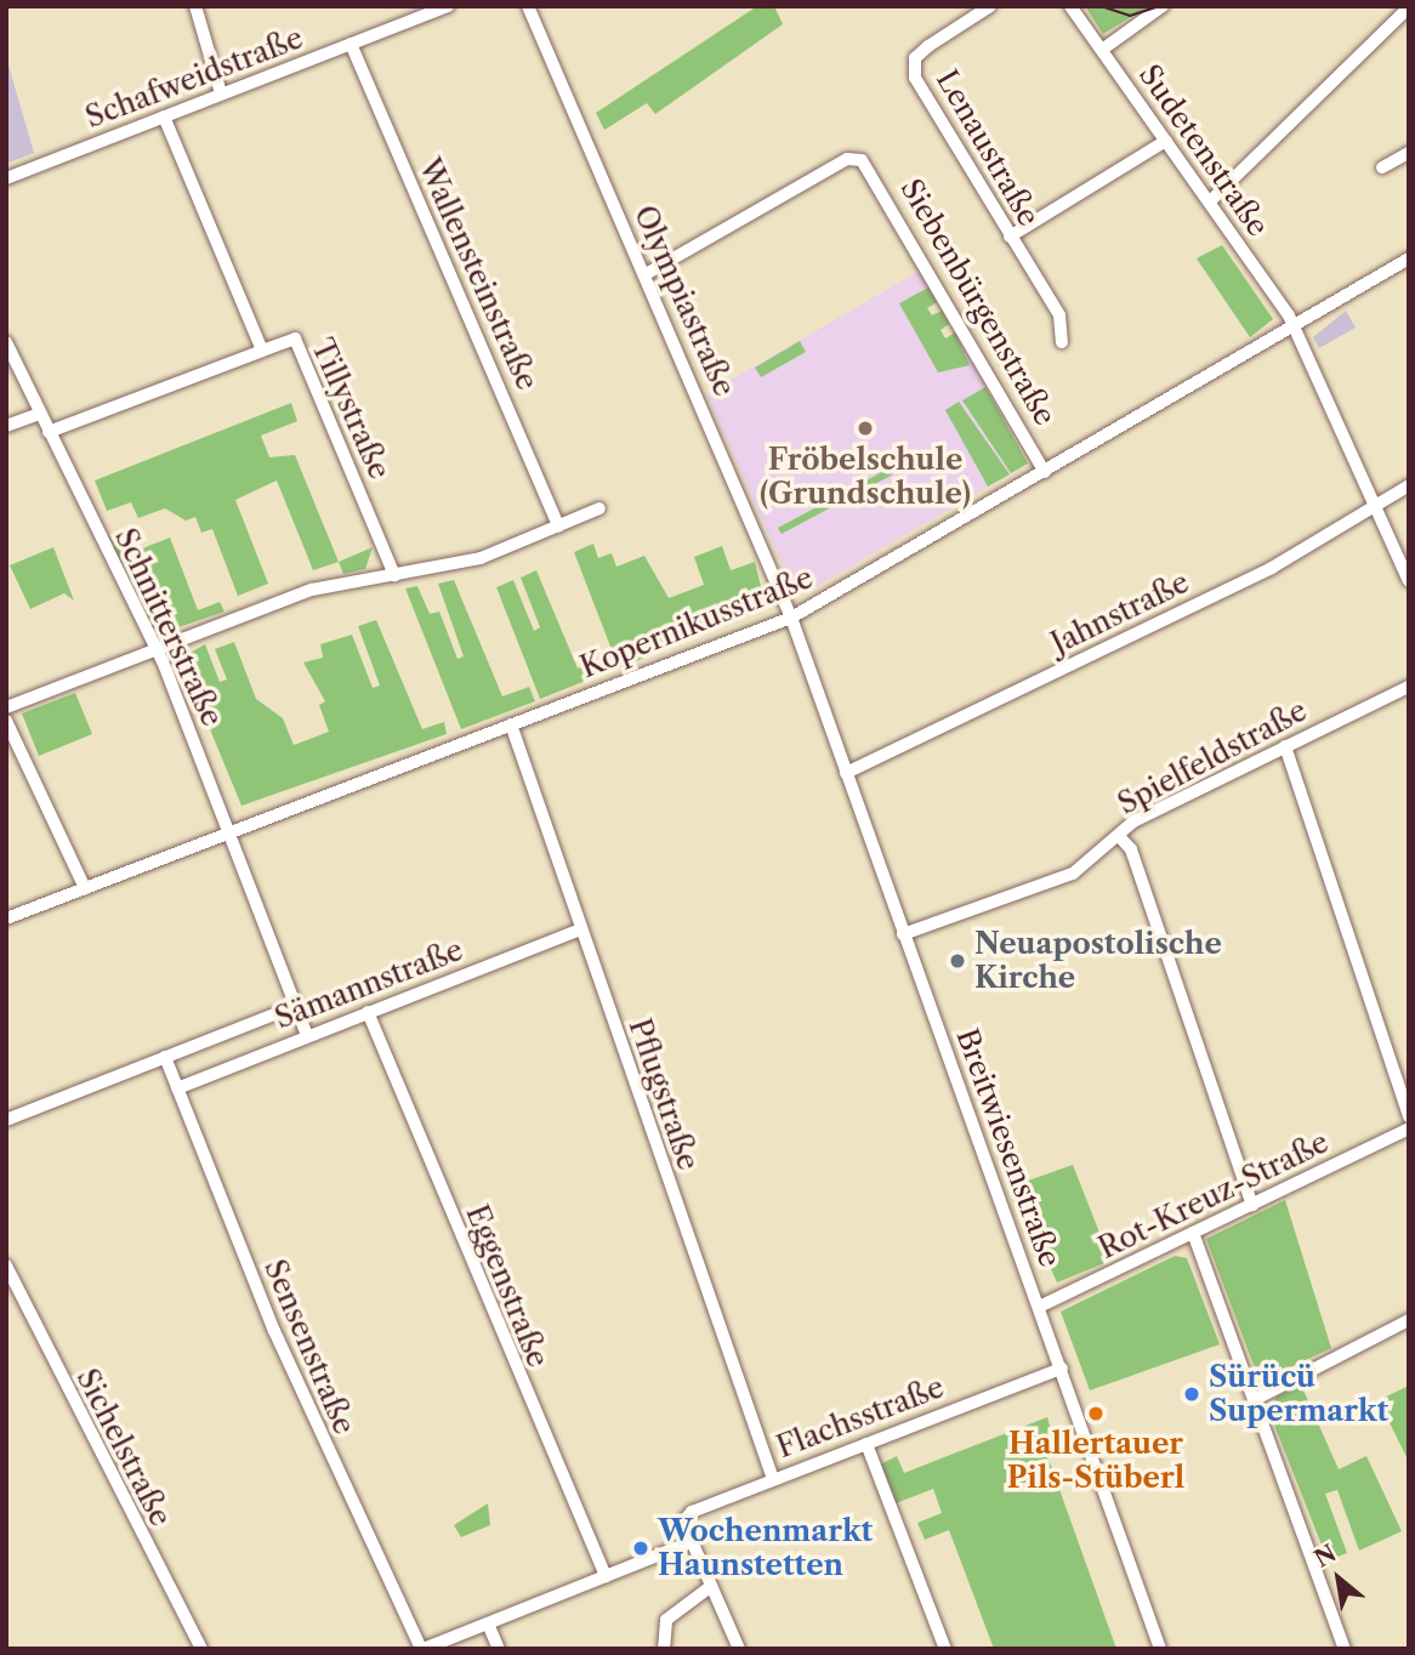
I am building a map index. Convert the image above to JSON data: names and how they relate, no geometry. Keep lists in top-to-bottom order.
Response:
{
  "streets": {
    "street": [
      "Schafweidstraße",
      "Lenaustraße",
      "Sudetenstraße",
      "Wallensteinstraße",
      "Olympiastraße",
      "Siebenbürgenstraße",
      "Tillystraße",
      "Jahnstraße",
      "Kopernikusstraße",
      "Schnitterstraße",
      "Spielfeldstraße",
      "Sämannstraße",
      "Pflugstraße",
      "Breitwiesenstraße",
      "Rot-Kreuz-Straße",
      "Eggenstraße",
      "Sensenstraße",
      "Flachsstraße",
      "Sichelstraße"
    ]
  },
  "crossings": [
    ["Schafweidstraße", "Wallensteinstraße"],
    ["Schafweidstraße", "Tillystraße"],
    ["Sudetenstraße", "Jahnstraße"],
    ["Sudetenstraße", "Kopernikusstraße"],
    ["Olympiastraße", "Siebenbürgenstraße"],
    ["Olympiastraße", "Kopernikusstraße"],
    ["Olympiastraße", "Breitwiesenstraße"],
    ["Siebenbürgenstraße", "Kopernikusstraße"],
    ["Jahnstraße", "Breitwiesenstraße"],
    ["Kopernikusstraße", "Schnitterstraße"],
    ["Kopernikusstraße", "Pflugstraße"],
    ["Kopernikusstraße", "Breitwiesenstraße"],
    ["Schnitterstraße", "Sämannstraße"],
    ["Spielfeldstraße", "Breitwiesenstraße"],
    ["Sämannstraße", "Pflugstraße"],
    ["Sämannstraße", "Eggenstraße"],
    ["Sämannstraße", "Sensenstraße"],
    ["Pflugstraße", "Flachsstraße"],
    ["Breitwiesenstraße", "Rot-Kreuz-Straße"],
    ["Breitwiesenstraße", "Flachsstraße"]
  ],
  "places": [
    "Fröbelschule (Grundschule)",
    "Neuapostolische Kirche",
    "Sürücü Supermarkt",
    "Hallertauer Pils-Stüberl",
    "Wochenmarkt Haunstetten"
  ],
  "north": "top left"
}
